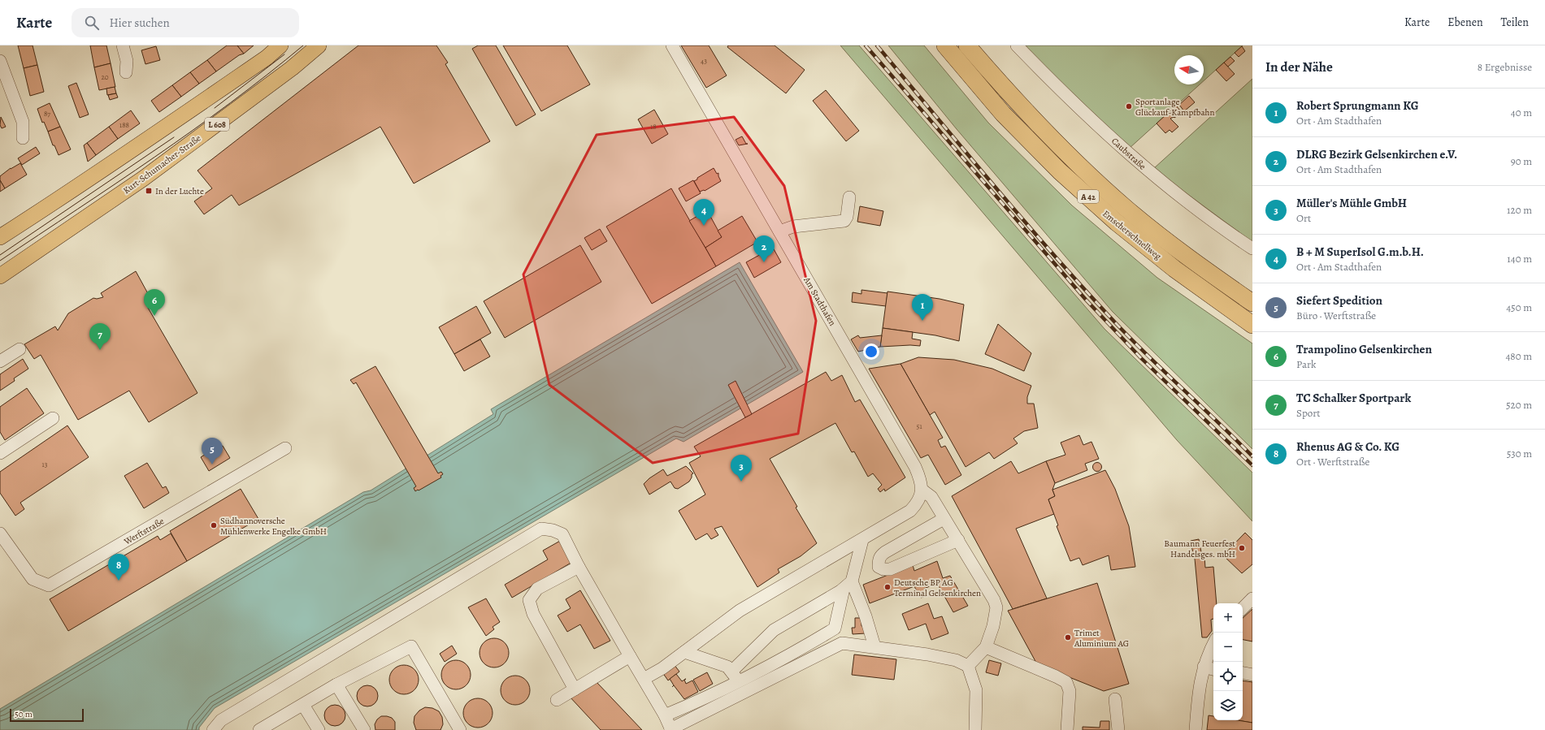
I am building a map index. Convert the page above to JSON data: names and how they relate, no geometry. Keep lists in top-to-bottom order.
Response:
{
  "streets": {
    "highway": ["A 42", "Emscherschnellweg"],
    "main road": ["L 608", "Kurt-Schumacher-Straße"],
    "street": ["Caubstraße", "Am Stadthafen", "Werftstraße"]
  },
  "places": {
    "other": [
      "Sportanlage Glückauf-Kampfbahn",
      "Südhannoversche Mühlenwerke Engelke GmbH",
      "Baumann Feuerfest Handelsges. mbH",
      "Deutsche BP AG Terminal Gelsenkirchen",
      "Trimet Aluminium AG"
    ],
    "transit": ["In der Luchte"]
  },
  "house_numbers": [
    "43",
    "20",
    "87",
    "188",
    "18",
    "51",
    "13"
  ],
  "scale_bar": "50 m",
  "north": "left",
  "page": {
    "header": "Karte",
    "search": "Hier suchen",
    "nav": ["Karte", "Ebenen", "Teilen"],
    "heading": ["In der Nähe", "8 Ergebnisse"],
    "list": [
      {
        "mark": "1",
        "name": "Robert Sprungmann KG",
        "note": "Ort · Am Stadthafen",
        "value": "40 m"
      },
      {
        "mark": "2",
        "name": "DLRG Bezirk Gelsenkirchen e.V.",
        "note": "Ort · Am Stadthafen",
        "value": "90 m"
      },
      {
        "mark": "3",
        "name": "Müller's Mühle GmbH",
        "note": "Ort",
        "value": "120 m"
      },
      {
        "mark": "4",
        "name": "B + M SuperIsol G.m.b.H.",
        "note": "Ort · Am Stadthafen",
        "value": "140 m"
      },
      {
        "mark": "5",
        "name": "Siefert Spedition",
        "note": "Büro · Werftstraße",
        "value": "450 m"
      },
      {
        "mark": "6",
        "name": "Trampolino Gelsenkirchen",
        "note": "Park",
        "value": "480 m"
      },
      {
        "mark": "7",
        "name": "TC Schalker Sportpark",
        "note": "Sport",
        "value": "520 m"
      },
      {
        "mark": "8",
        "name": "Rhenus AG & Co. KG",
        "note": "Ort · Werftstraße",
        "value": "530 m"
      }
    ],
    "pins": [
      "4",
      "2",
      "6",
      "1",
      "7",
      "5",
      "3",
      "8"
    ],
    "map_buttons": ["+", "−"],
    "scale": "50 m"
  }
}
